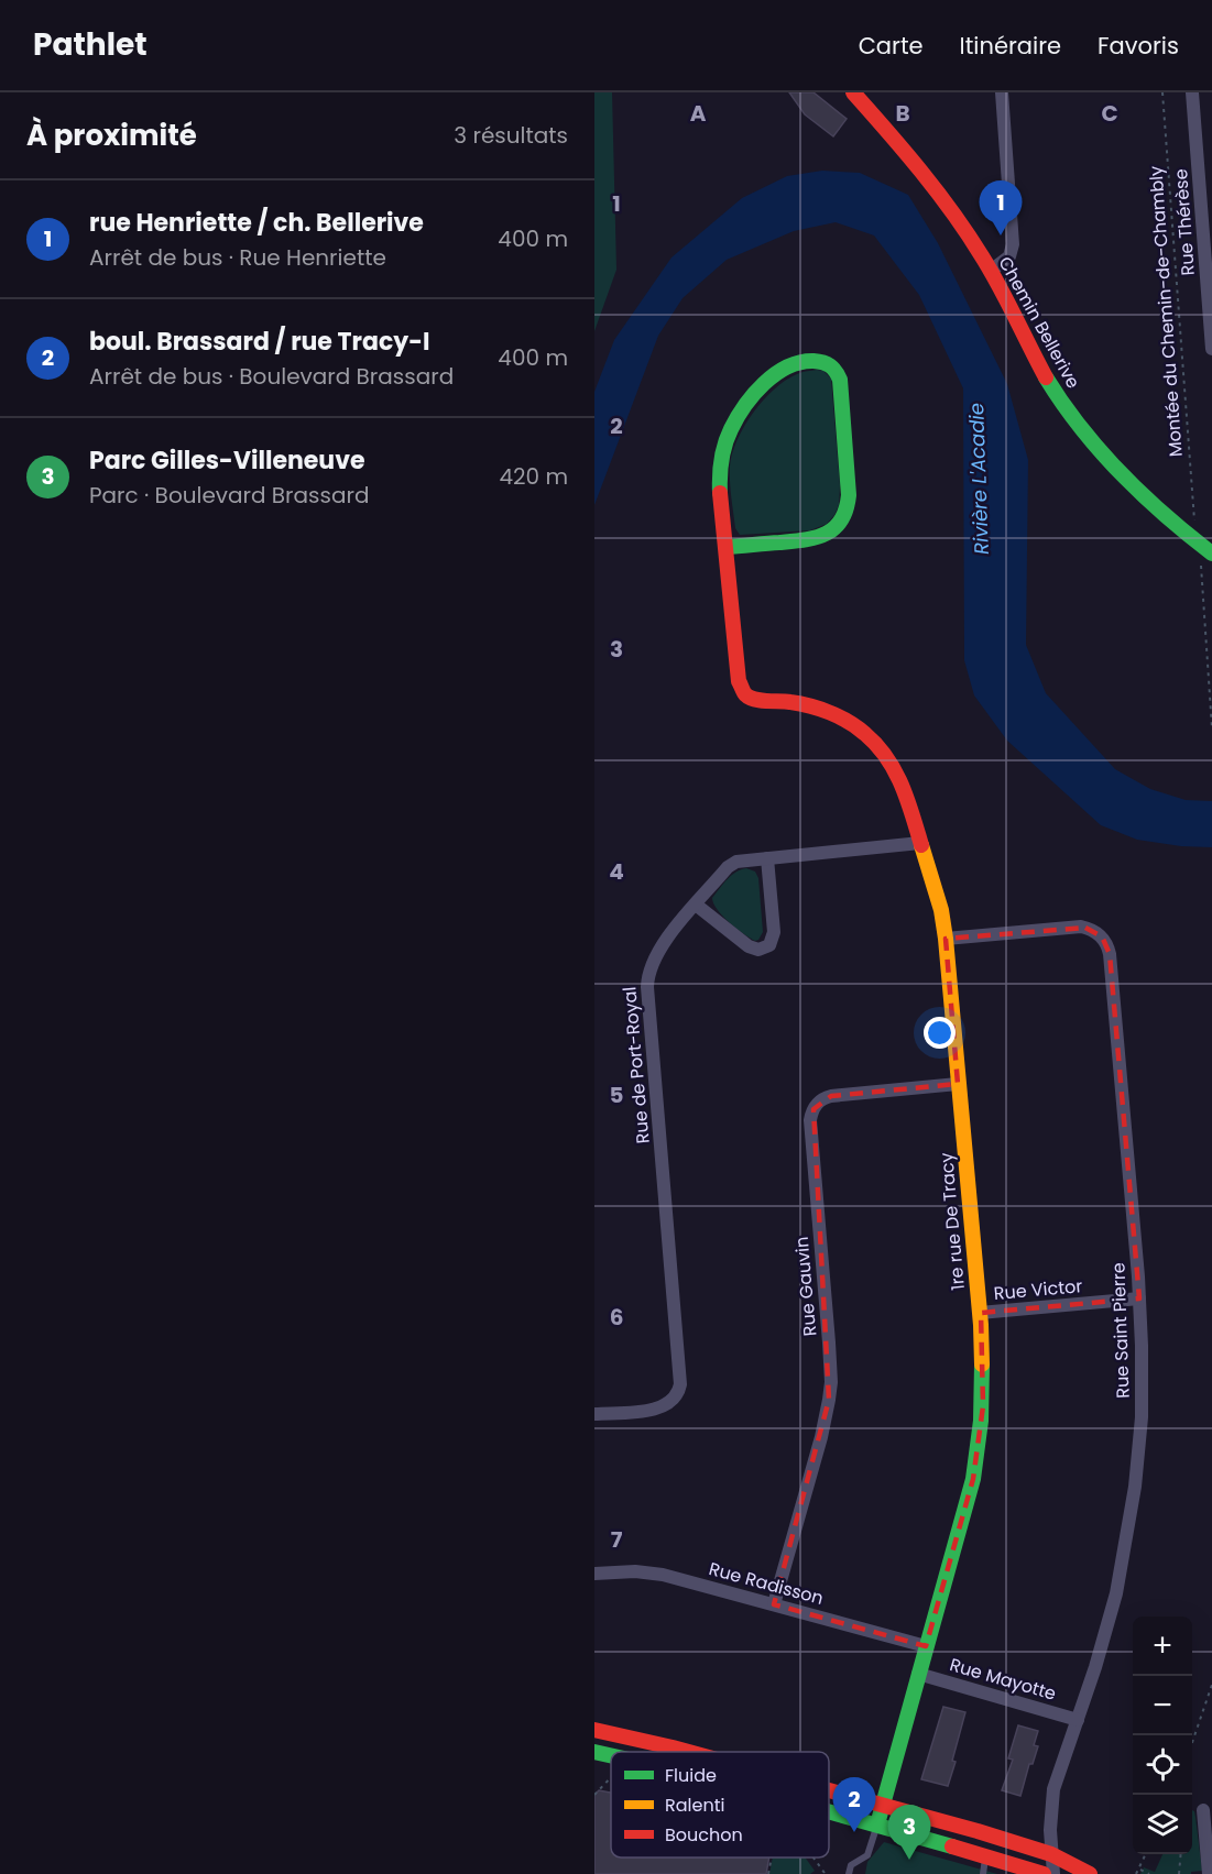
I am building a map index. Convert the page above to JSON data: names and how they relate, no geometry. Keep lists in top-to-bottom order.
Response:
{
  "streets": {
    "street": [
      "Rue Thérèse",
      "Chemin Bellerive",
      "Rue de Port-Royal",
      "1re rue De Tracy",
      "Rue Gauvin",
      "Rue Victor",
      "Rue Saint Pierre",
      "Rue Radisson",
      "Rue Mayotte"
    ],
    "path": ["Montée du Chemin-de-Chambly"]
  },
  "crossings": [
    ["Rue de Port-Royal", "1re rue De Tracy"],
    ["1re rue De Tracy", "Rue Gauvin"],
    ["1re rue De Tracy", "Rue Victor"],
    ["1re rue De Tracy", "Rue Saint Pierre"],
    ["1re rue De Tracy", "Rue Radisson"],
    ["1re rue De Tracy", "Rue Mayotte"],
    ["Rue Gauvin", "Rue Radisson"],
    ["Rue Victor", "Rue Saint Pierre"],
    ["Rue Saint Pierre", "Rue Mayotte"]
  ],
  "water": ["Rivière L'Acadie"],
  "legend": ["Fluide", "Ralenti", "Bouchon"],
  "page": {
    "header": "Pathlet",
    "nav": ["Carte", "Itinéraire", "Favoris"],
    "heading": ["À proximité", "3 résultats"],
    "list": [
      {
        "mark": "1",
        "name": "rue Henriette / ch. Bellerive",
        "note": "Arrêt de bus · Rue Henriette",
        "value": "400 m"
      },
      {
        "mark": "2",
        "name": "boul. Brassard / rue Tracy-I",
        "note": "Arrêt de bus · Boulevard Brassard",
        "value": "400 m"
      },
      {
        "mark": "3",
        "name": "Parc Gilles-Villeneuve",
        "note": "Parc · Boulevard Brassard",
        "value": "420 m"
      }
    ],
    "pins": ["1", "2", "3"],
    "map_buttons": ["+", "−"]
  },
  "grid": {
    "columns": ["A", "B", "C"],
    "rows": [
      "1",
      "2",
      "3",
      "4",
      "5",
      "6",
      "7"
    ]
  }
}
